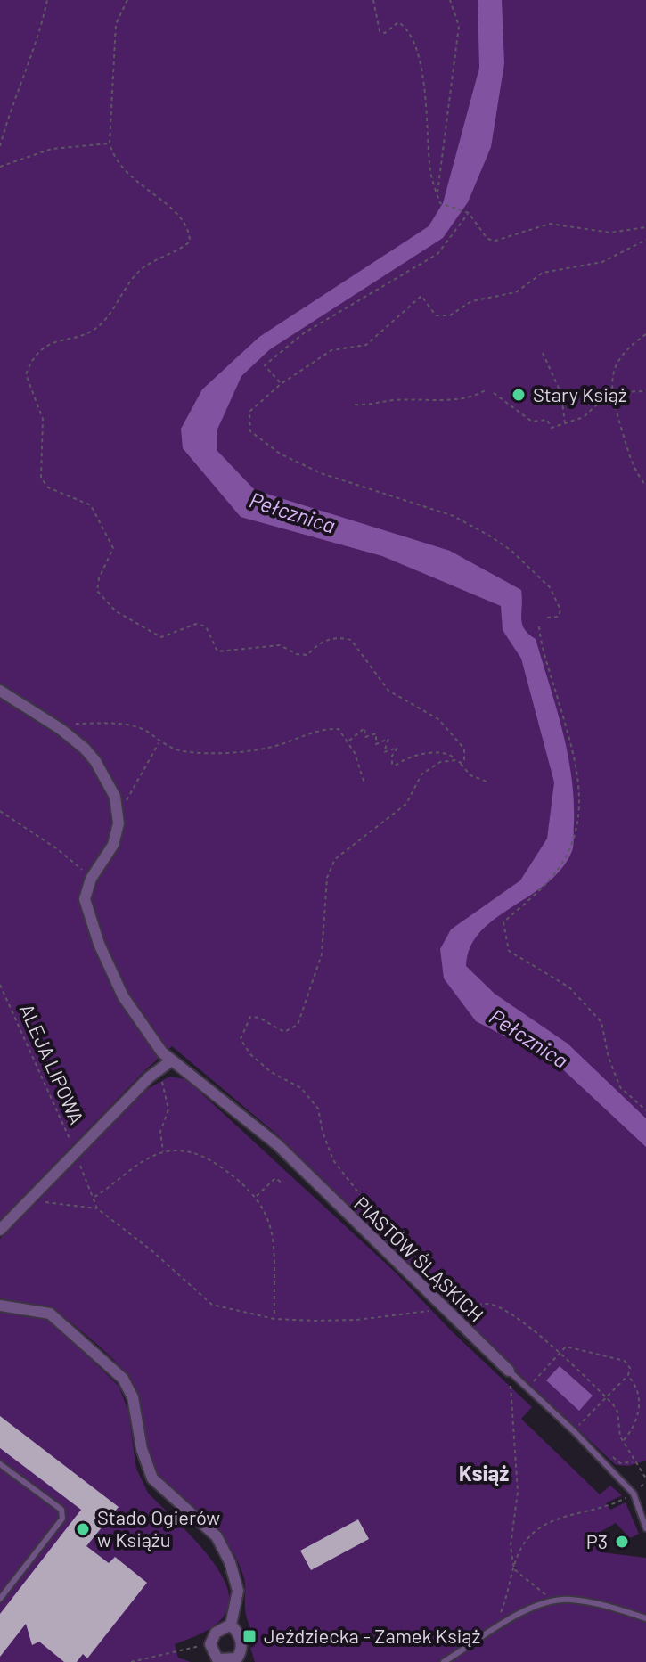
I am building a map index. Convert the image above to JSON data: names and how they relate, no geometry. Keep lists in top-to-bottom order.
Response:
{
  "streets": {
    "street": ["PIASTÓW ŚLĄSKICH"],
    "path": ["ALEJA LIPOWA"]
  },
  "districts": ["Książ"],
  "water": ["Pełcznica"],
  "places": {
    "other": ["Stary Książ", "Stado Ogierów w Książu", "P3"],
    "transit": ["Jeździecka - Zamek Książ"]
  }
}
